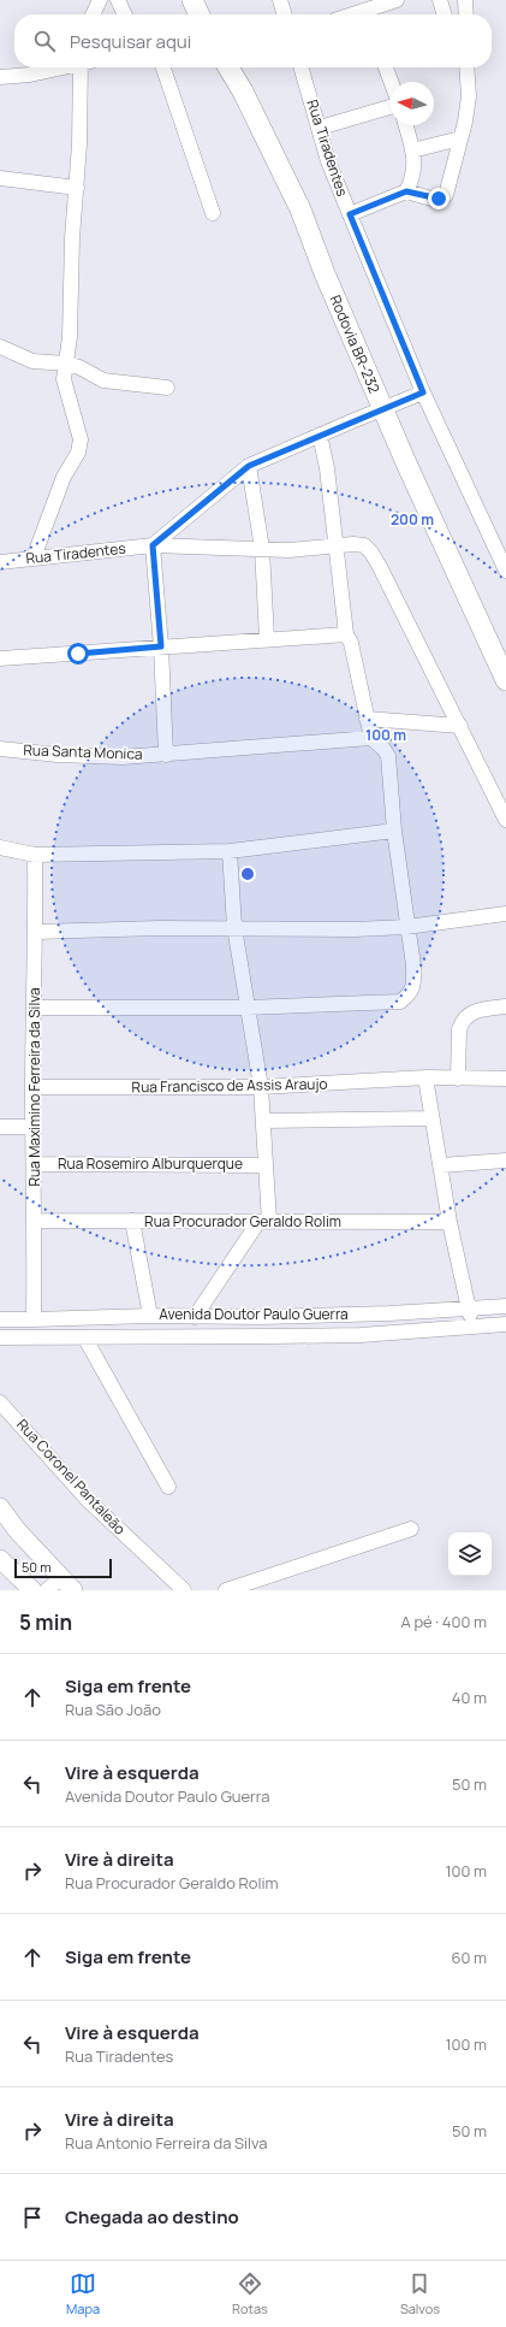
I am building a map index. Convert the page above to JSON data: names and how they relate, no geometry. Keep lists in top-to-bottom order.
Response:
{
  "streets": {
    "highway": ["Rodovia BR-232"],
    "street": [
      "Rua Tiradentes",
      "Rua Santa Monica",
      "Rua Francisco de Assis Araujo",
      "Rua Maximino Ferreira da Silva",
      "Rua Rosemiro Alburquerque",
      "Rua Procurador Geraldo Rolim",
      "Avenida Doutor Paulo Guerra",
      "Rua Coronel Pantaleão"
    ]
  },
  "crossings": [
    ["Rua Francisco de Assis Araujo", "Rua Maximino Ferreira da Silva"],
    ["Rua Maximino Ferreira da Silva", "Rua Rosemiro Alburquerque"],
    ["Rua Maximino Ferreira da Silva", "Rua Procurador Geraldo Rolim"],
    ["Rua Maximino Ferreira da Silva", "Avenida Doutor Paulo Guerra"]
  ],
  "scale_bar": "50 m",
  "north": "left",
  "page": {
    "search": "Pesquisar aqui",
    "scale": "50 m",
    "heading": ["5 min", "A pé · 400 m"],
    "list": [
      ["Siga em frente", "Rua São João", "40 m"],
      ["Vire à esquerda", "Avenida Doutor Paulo Guerra", "50 m"],
      ["Vire à direita", "Rua Procurador Geraldo Rolim", "100 m"],
      ["Siga em frente", "60 m"],
      ["Vire à esquerda", "Rua Tiradentes", "100 m"],
      ["Vire à direita", "Rua Antonio Ferreira da Silva", "50 m"],
      "Chegada ao destino"
    ],
    "nav": ["Mapa", "Rotas", "Salvos"]
  },
  "rings": ["200 m", "100 m"]
}
